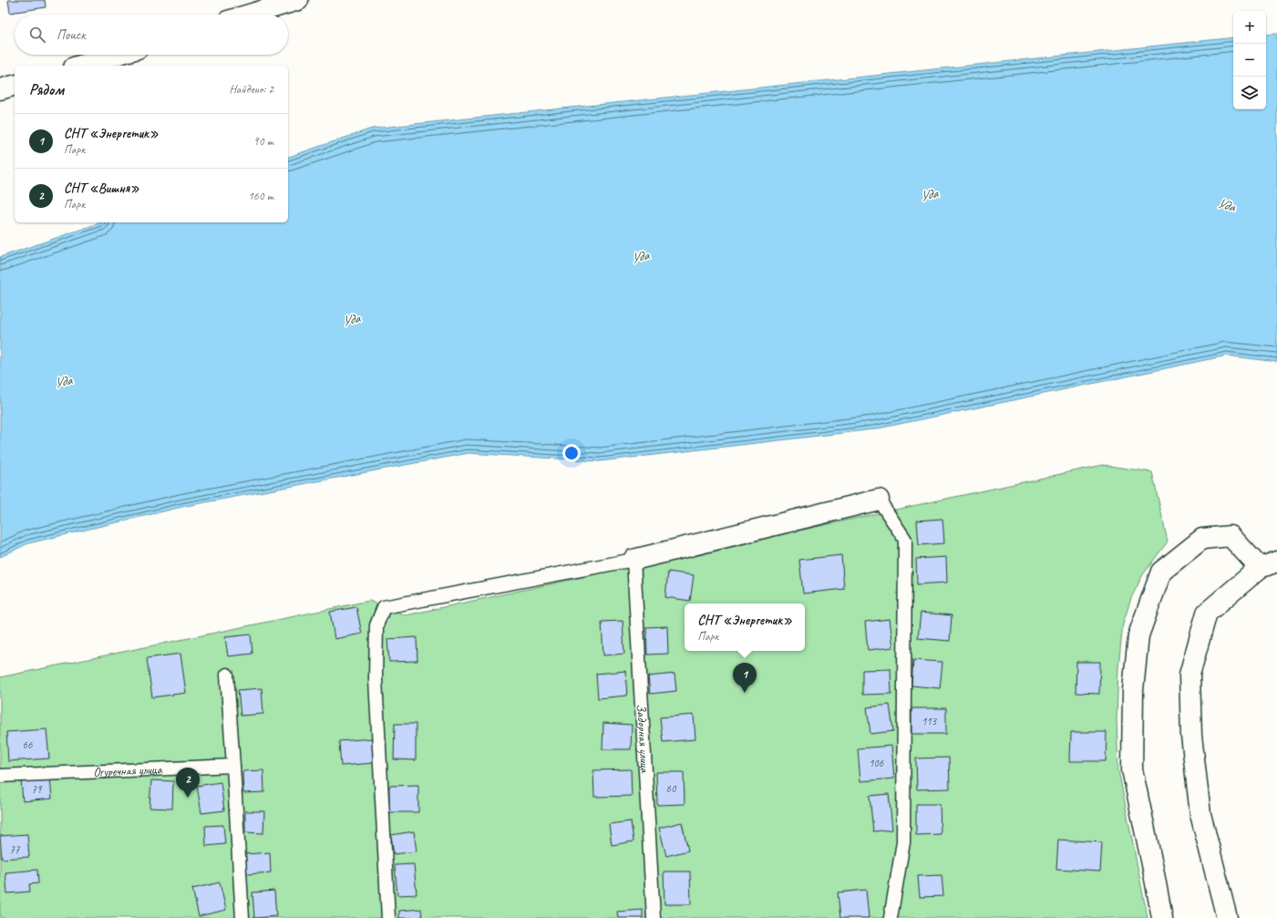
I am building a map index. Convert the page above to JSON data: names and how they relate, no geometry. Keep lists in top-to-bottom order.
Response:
{
  "streets": {
    "lane": ["Задорная улица", "Огуречная улица"]
  },
  "water": ["Уда"],
  "house_numbers": [
    "113",
    "66",
    "106",
    "60",
    "79",
    "77"
  ],
  "page": {
    "map_buttons": ["+", "−"],
    "search": "Поиск",
    "heading": ["Рядом", "Найдено: 2"],
    "list": [
      {
        "mark": "1",
        "name": "СНТ «Энергетик»",
        "note": "Парк",
        "value": "90 m"
      },
      {
        "mark": "2",
        "name": "СНТ «Вишня»",
        "note": "Парк",
        "value": "160 m"
      }
    ],
    "popup": ["СНТ «Энергетик»", "Парк"],
    "pins": ["1", "2"]
  }
}
